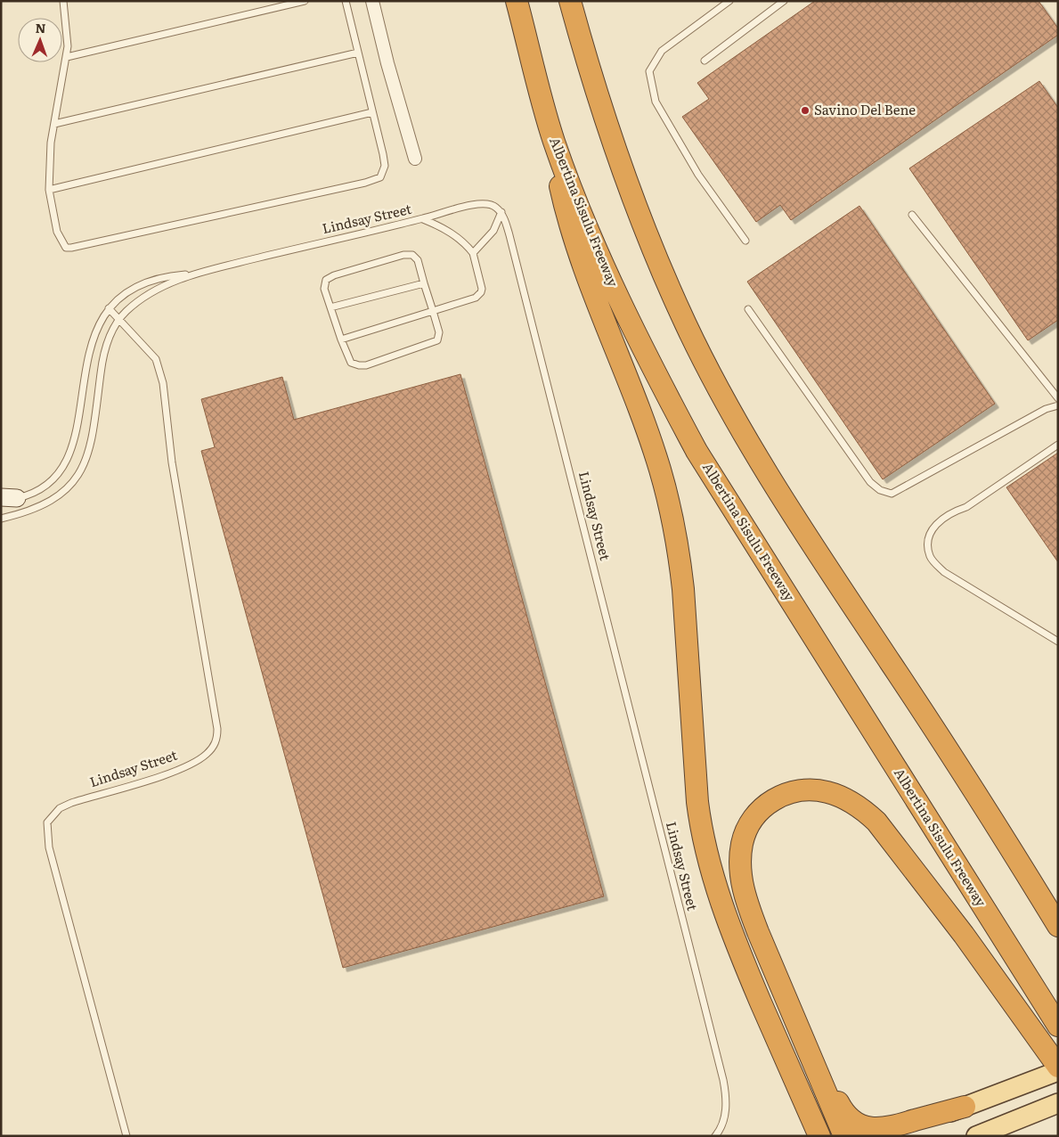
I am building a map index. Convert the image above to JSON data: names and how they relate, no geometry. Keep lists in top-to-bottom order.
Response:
{
  "streets": {
    "highway": ["Albertina Sisulu Freeway"],
    "lane": ["Lindsay Street"]
  },
  "places": ["Savino Del Bene"],
  "north": "top"
}
